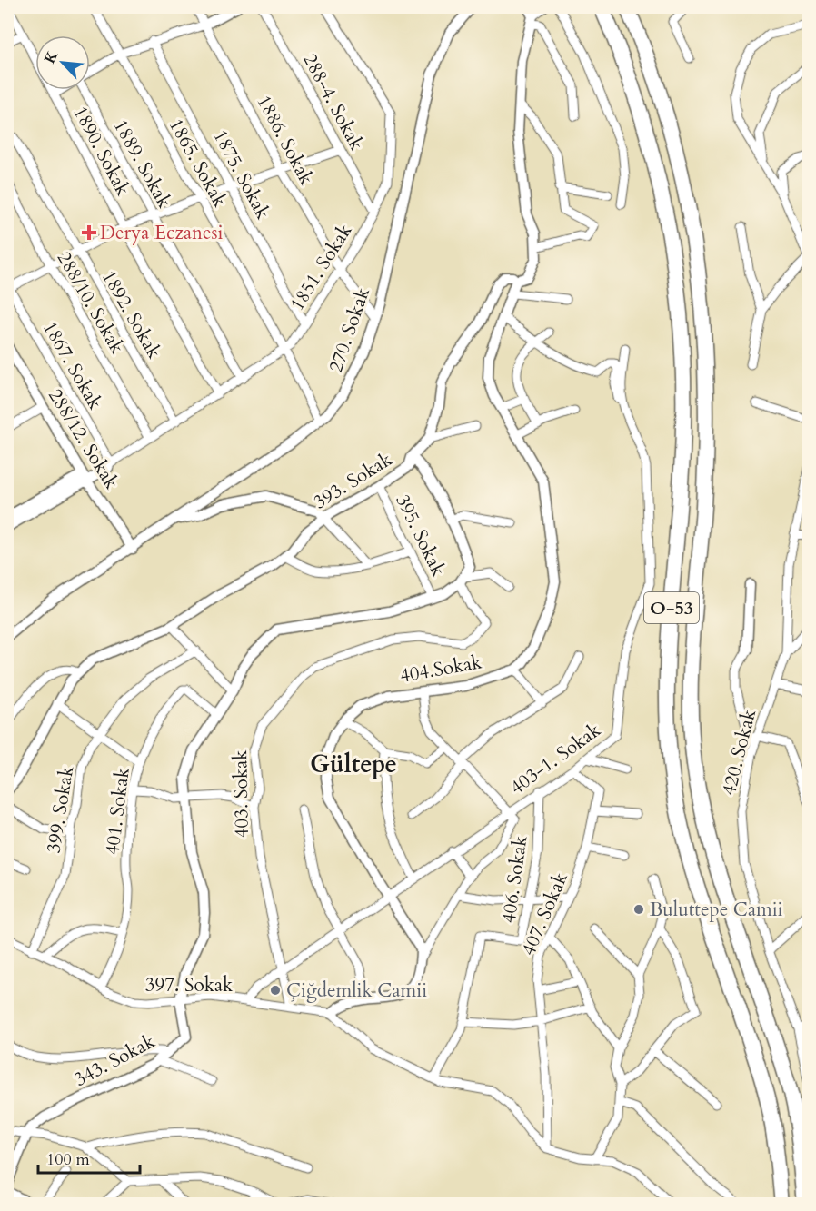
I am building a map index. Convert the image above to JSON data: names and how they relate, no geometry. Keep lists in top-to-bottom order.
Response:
{
  "streets": {
    "highway": ["O-53"],
    "street": [
      "288-4. Sokak",
      "1886. Sokak",
      "1890. Sokak",
      "1865. Sokak",
      "1889. Sokak",
      "1875. Sokak",
      "1851. Sokak",
      "288/10. Sokak",
      "1892. Sokak",
      "270. Sokak",
      "1867. Sokak",
      "288/12. Sokak",
      "393. Sokak",
      "395. Sokak",
      "404.Sokak",
      "420. Sokak",
      "403-1. Sokak",
      "403. Sokak",
      "399. Sokak",
      "401. Sokak",
      "406. Sokak",
      "407. Sokak",
      "397. Sokak",
      "343. Sokak"
    ]
  },
  "crossings": [
    ["288-4. Sokak", "1851. Sokak"],
    ["1886. Sokak", "1851. Sokak"],
    ["1886. Sokak", "270. Sokak"],
    ["1890. Sokak", "1851. Sokak"],
    ["1865. Sokak", "1851. Sokak"],
    ["1865. Sokak", "270. Sokak"],
    ["1889. Sokak", "1851. Sokak"],
    ["1875. Sokak", "1851. Sokak"],
    ["1851. Sokak", "288/10. Sokak"],
    ["1851. Sokak", "1892. Sokak"],
    ["1851. Sokak", "1867. Sokak"],
    ["270. Sokak", "288/12. Sokak"],
    ["393. Sokak", "395. Sokak"],
    ["404.Sokak", "403-1. Sokak"],
    ["403-1. Sokak", "403. Sokak"],
    ["403-1. Sokak", "406. Sokak"],
    ["403-1. Sokak", "407. Sokak"],
    ["403-1. Sokak", "397. Sokak"],
    ["403. Sokak", "397. Sokak"],
    ["399. Sokak", "397. Sokak"],
    ["401. Sokak", "397. Sokak"],
    ["397. Sokak", "343. Sokak"]
  ],
  "districts": ["Gültepe"],
  "places": {
    "health": ["Derya Eczanesi"],
    "other": ["Buluttepe Camii", "Çiğdemlik Camii"]
  },
  "scale_bar": "100 m",
  "north": "top left"
}
